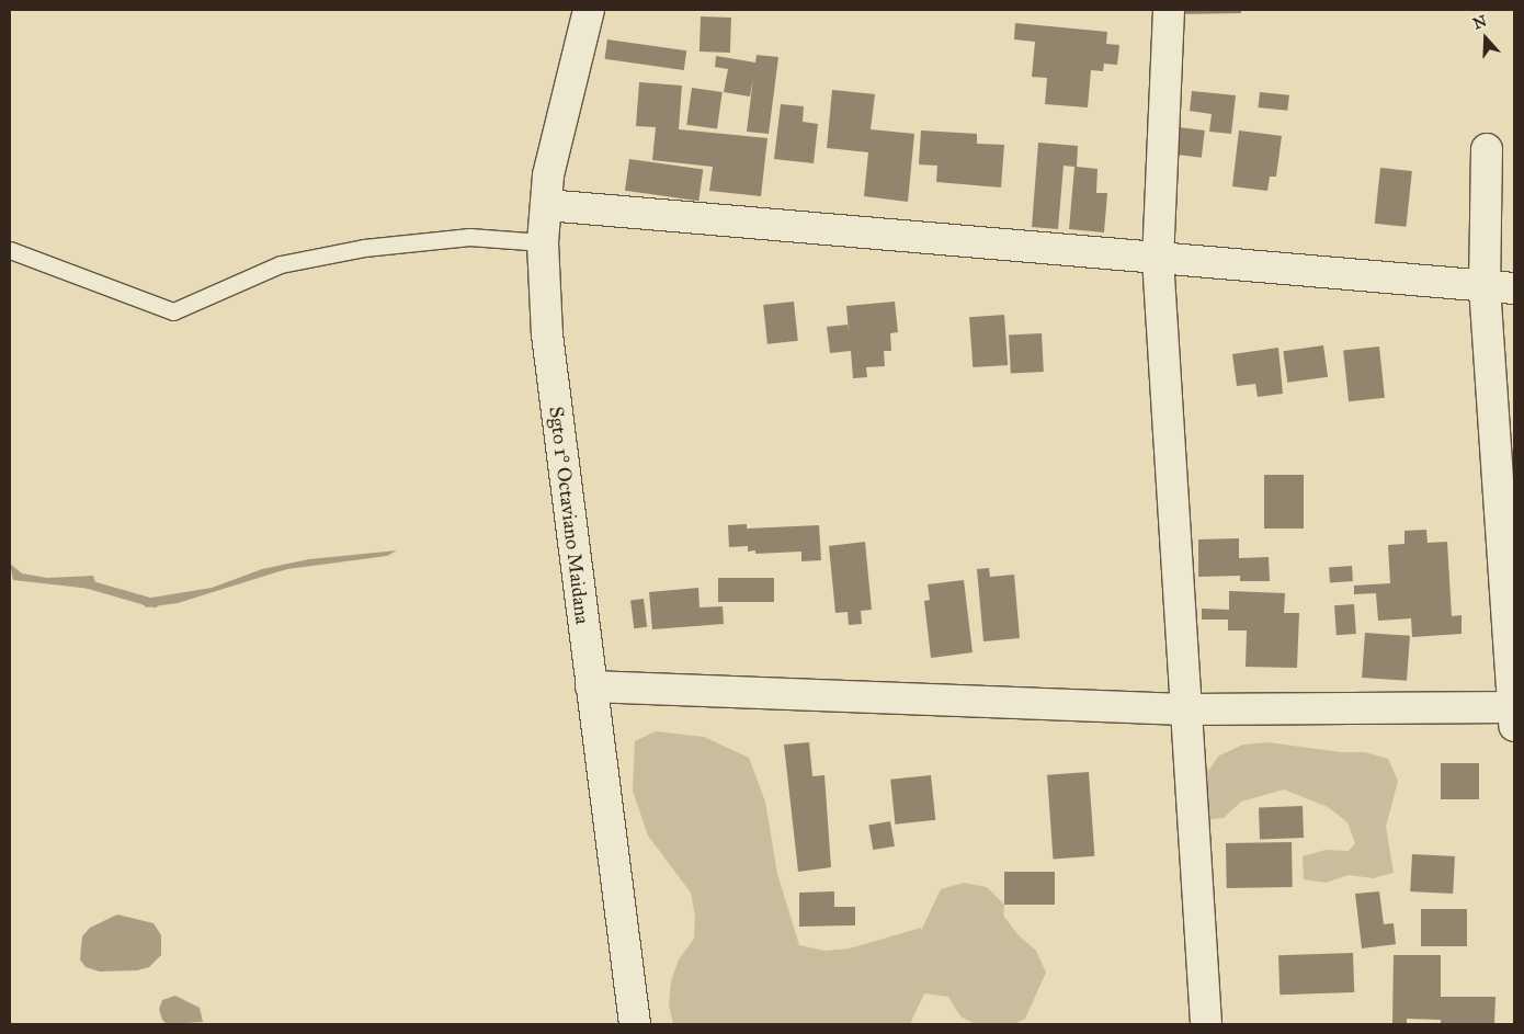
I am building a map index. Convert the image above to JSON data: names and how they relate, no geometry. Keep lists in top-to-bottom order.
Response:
{
  "streets": {
    "street": ["Sgto 1° Octaviano Maidana"]
  },
  "north": "top"
}
